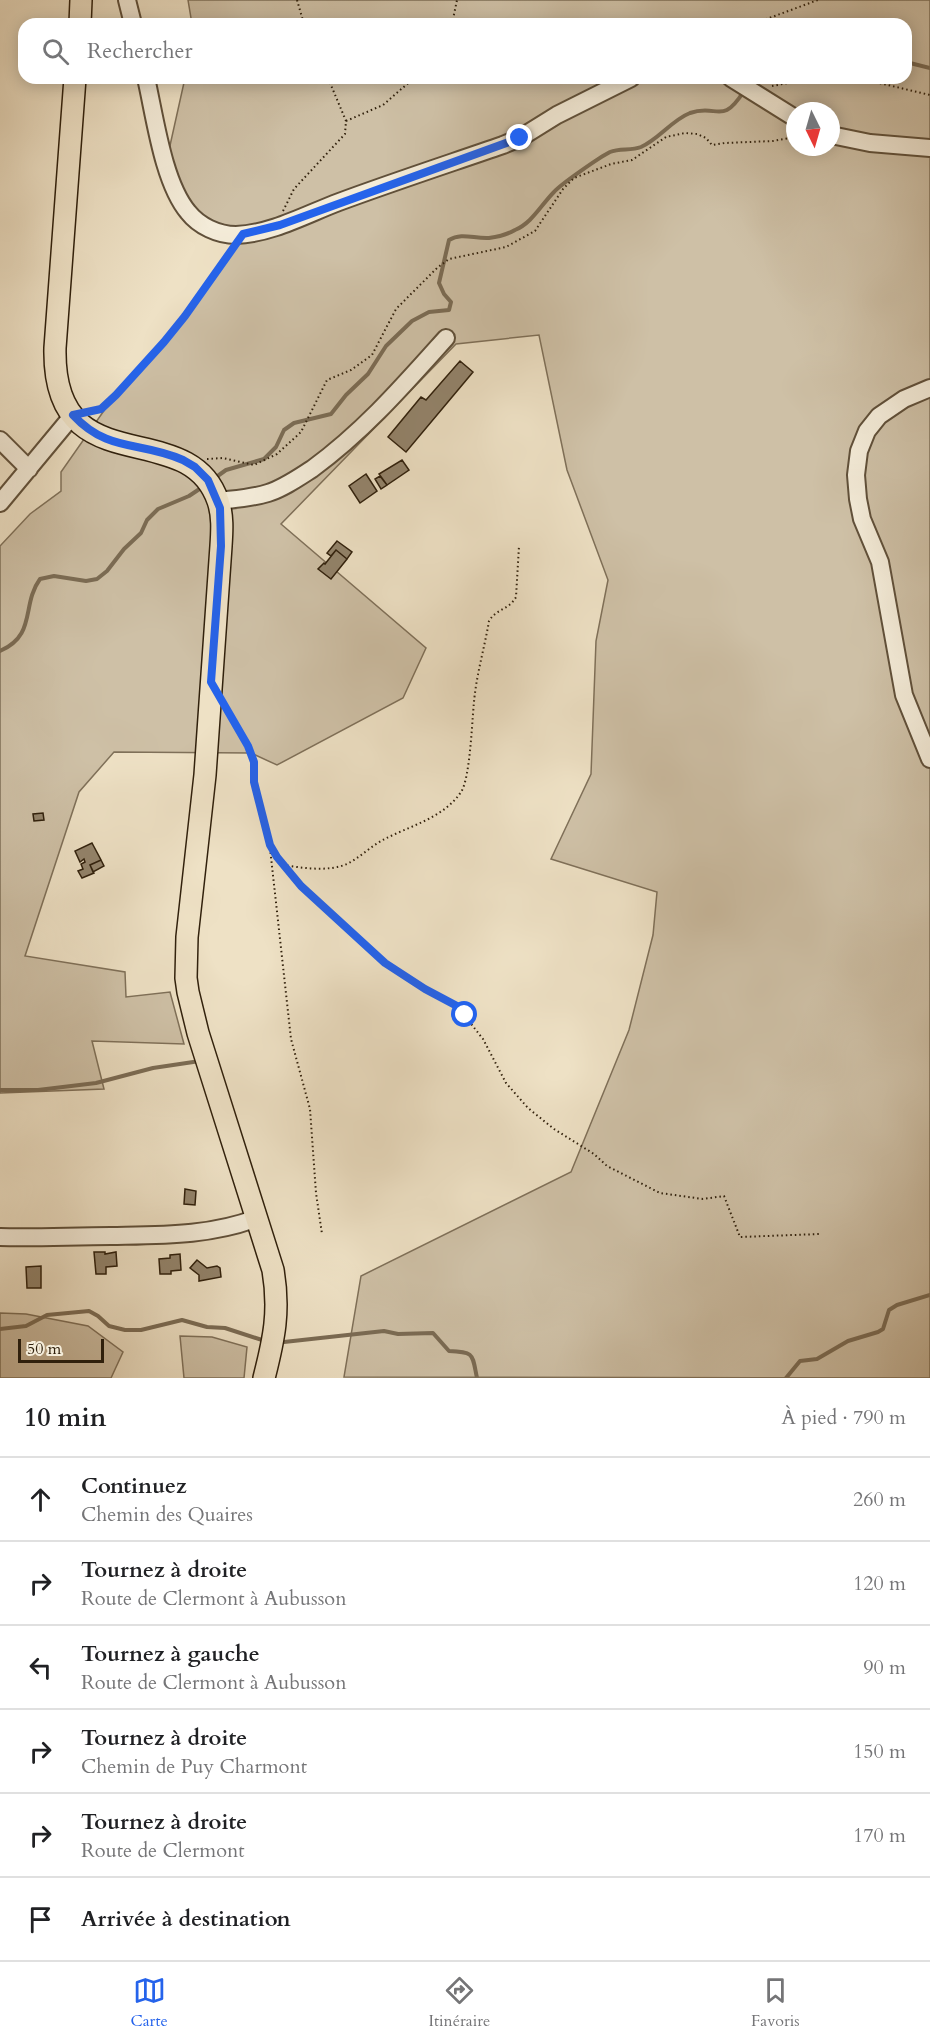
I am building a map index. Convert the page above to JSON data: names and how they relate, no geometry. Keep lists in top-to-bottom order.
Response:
{
  "scale_bar": "50 m",
  "north": "bottom",
  "page": {
    "search": "Rechercher",
    "scale": "50 m",
    "heading": ["10 min", "À pied · 790 m"],
    "list": [
      ["Continuez", "Chemin des Quaires", "260 m"],
      ["Tournez à droite", "Route de Clermont à Aubusson", "120 m"],
      ["Tournez à gauche", "Route de Clermont à Aubusson", "90 m"],
      ["Tournez à droite", "Chemin de Puy Charmont", "150 m"],
      ["Tournez à droite", "Route de Clermont", "170 m"],
      "Arrivée à destination"
    ],
    "nav": ["Carte", "Itinéraire", "Favoris"]
  }
}
